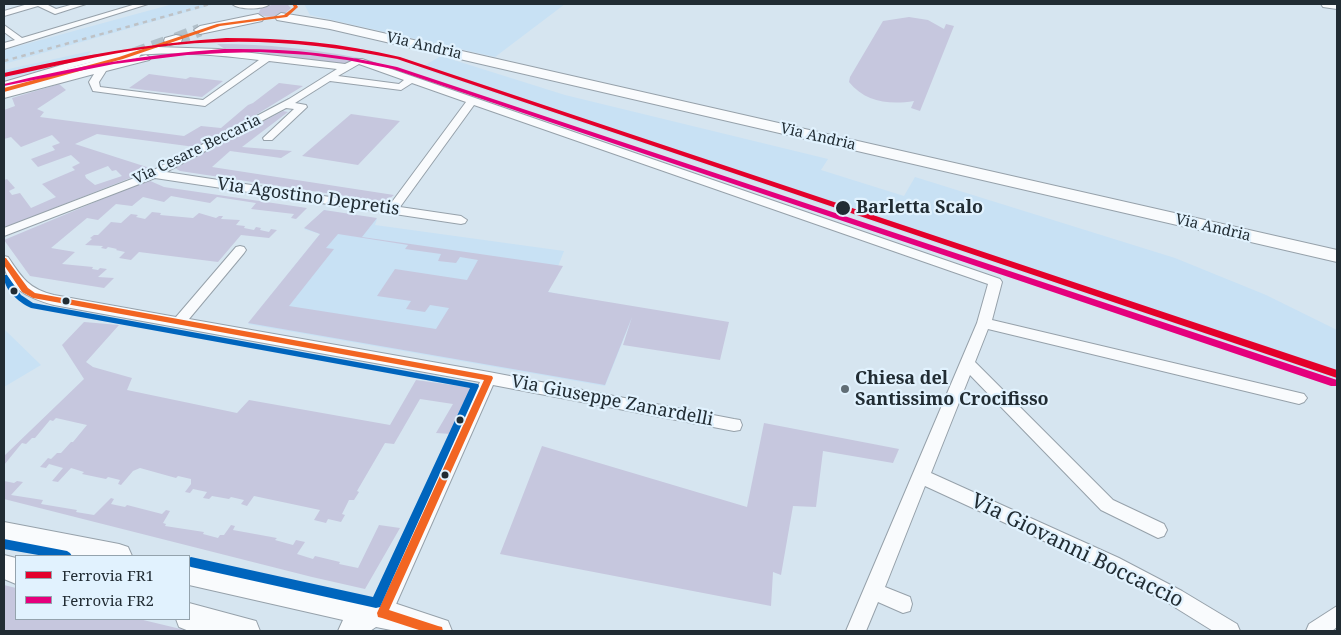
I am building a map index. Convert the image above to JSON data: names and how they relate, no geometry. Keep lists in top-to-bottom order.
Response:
{
  "streets": {
    "main road": ["Via Andria"],
    "street": [
      "Via Cesare Beccaria",
      "Via Agostino Depretis",
      "Via Giuseppe Zanardelli",
      "Via Giovanni Boccaccio"
    ]
  },
  "crossings": [
    ["Via Cesare Beccaria", "Via Agostino Depretis"]
  ],
  "places": ["Barletta Scalo", "Chiesa del Santissimo Crocifisso"],
  "lines": ["rail line FR1", "rail line FR2"],
  "legend": ["Ferrovia FR1", "Ferrovia FR2"]
}
